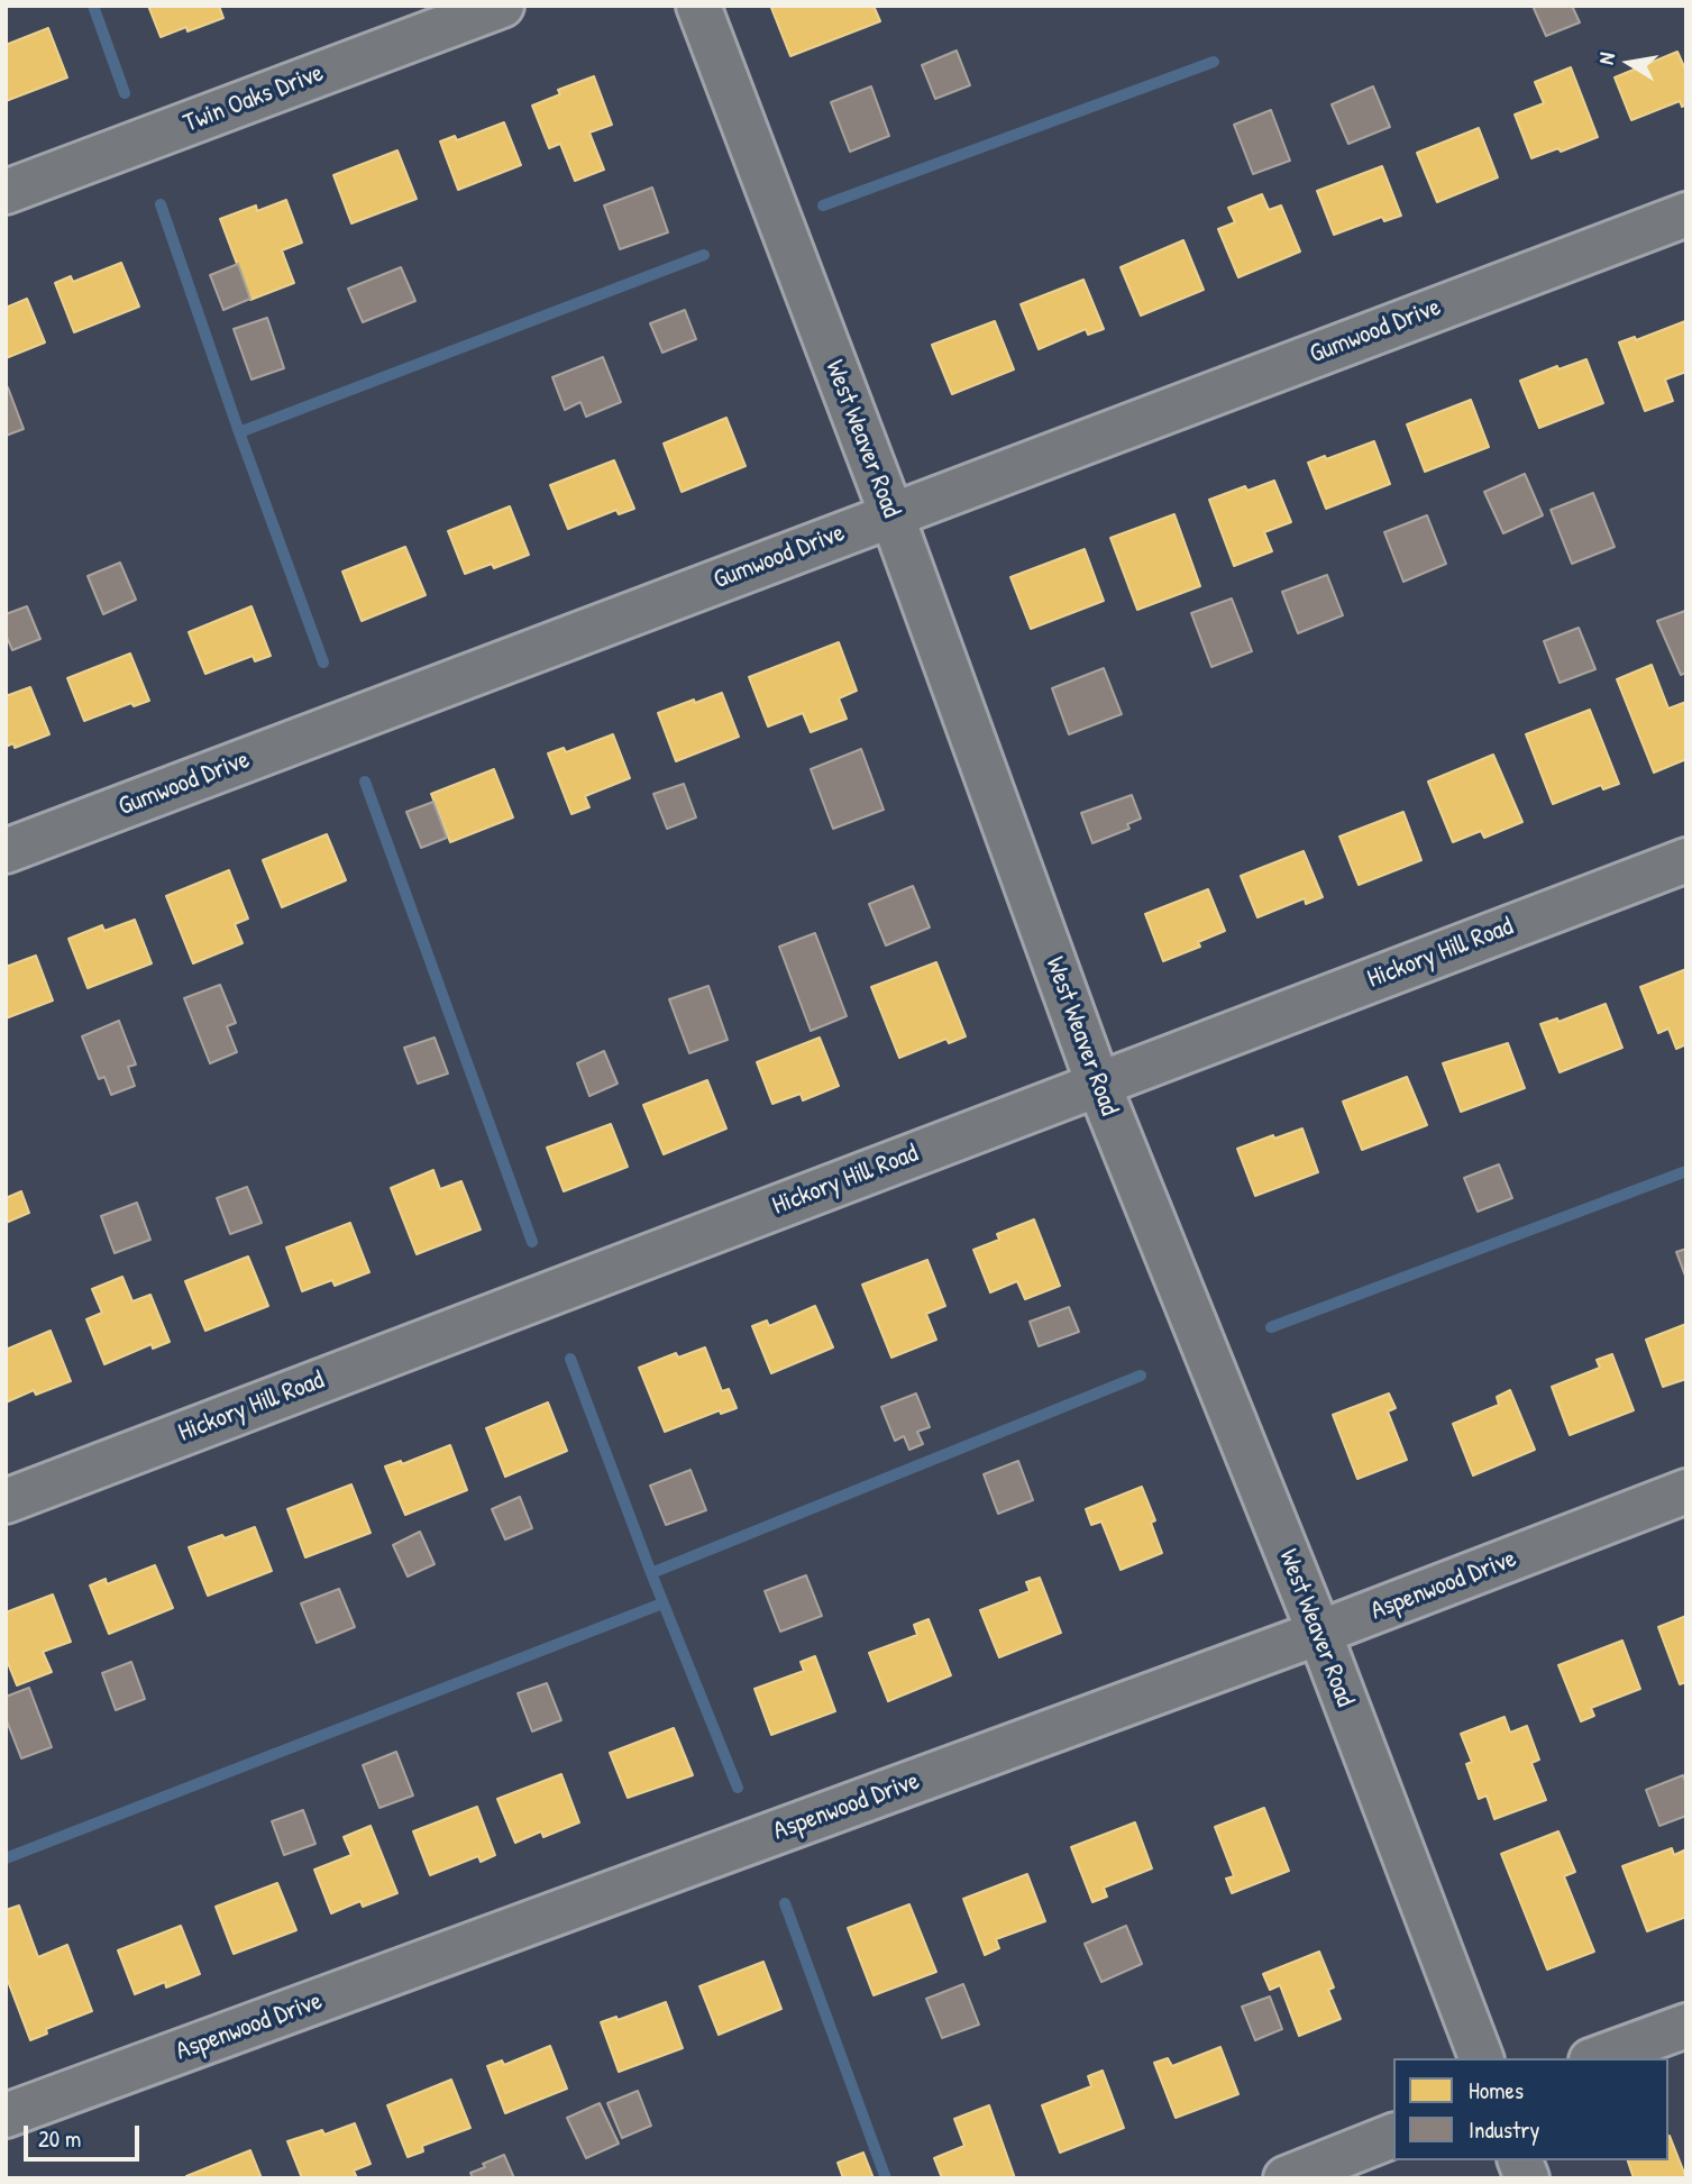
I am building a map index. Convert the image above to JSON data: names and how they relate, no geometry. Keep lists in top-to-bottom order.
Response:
{
  "streets": {
    "street": [
      "Twin Oaks Drive",
      "Gumwood Drive",
      "West Weaver Road",
      "Hickory Hill Road",
      "Aspenwood Drive"
    ]
  },
  "crossings": [
    ["Gumwood Drive", "West Weaver Road"],
    ["West Weaver Road", "Hickory Hill Road"],
    ["West Weaver Road", "Aspenwood Drive"]
  ],
  "legend": ["Homes", "Industry"],
  "scale_bar": "20 m",
  "north": "left"
}
